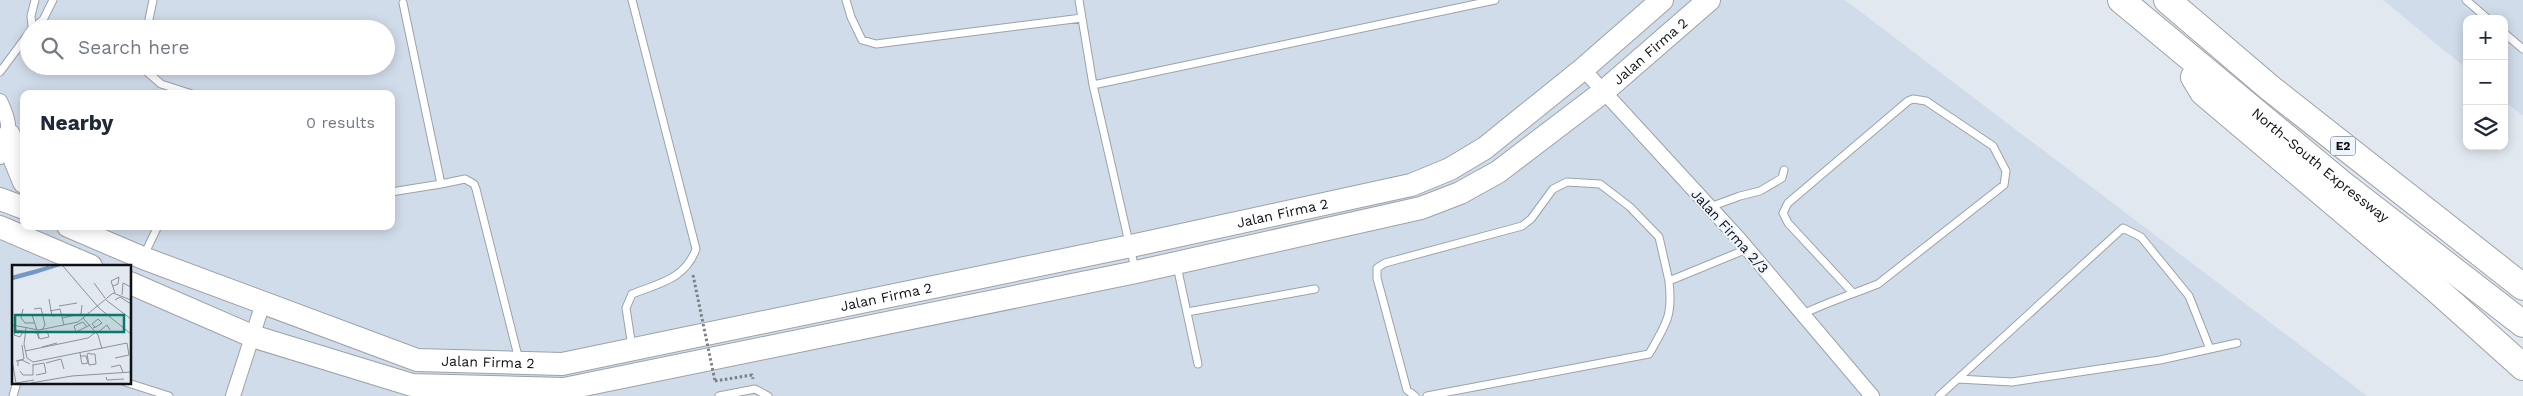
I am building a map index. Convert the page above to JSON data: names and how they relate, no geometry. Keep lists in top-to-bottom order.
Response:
{
  "streets": {
    "highway": ["E2", "North–South Expressway"],
    "main road": ["Jalan Firma 2"],
    "street": ["Jalan Firma 2/3"]
  },
  "crossings": [
    ["Jalan Firma 2", "Jalan Firma 2/3"]
  ],
  "page": {
    "map_buttons": ["+", "−"],
    "search": "Search here",
    "heading": ["Nearby", "0 results"]
  }
}
